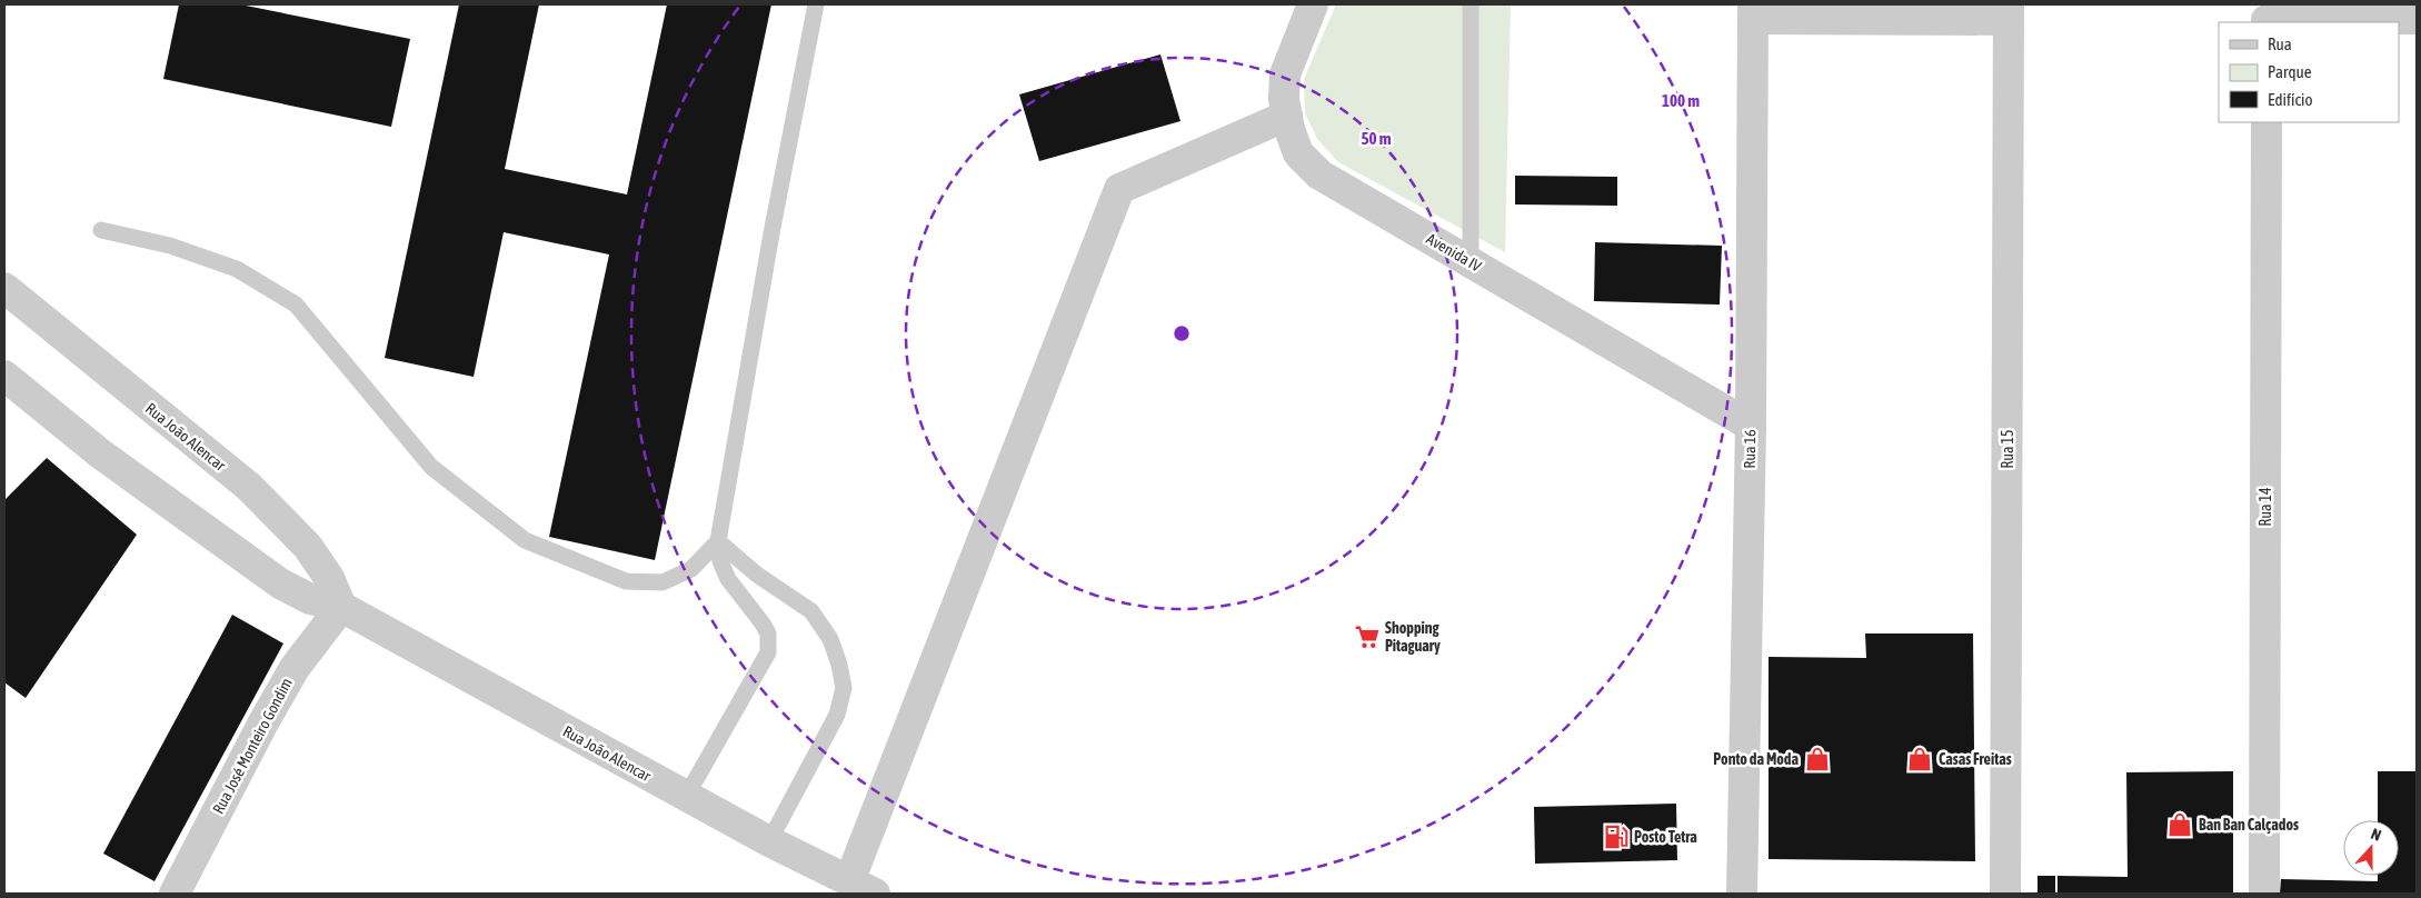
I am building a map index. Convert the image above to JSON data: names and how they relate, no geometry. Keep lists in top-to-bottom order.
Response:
{
  "streets": {
    "street": [
      "Avenida IV",
      "Rua João Alencar",
      "Rua 16",
      "Rua 15",
      "Rua 14",
      "Rua José Monteiro Gondim"
    ]
  },
  "crossings": [
    ["Avenida IV", "Rua 16"],
    ["Rua João Alencar", "Rua José Monteiro Gondim"]
  ],
  "places": {
    "supermarket": ["Shopping Pitaguary"],
    "shop": ["Ponto da Moda", "Casas Freitas", "Ban Ban Calçados"],
    "fuel station": ["Posto Tetra"]
  },
  "legend": ["Rua", "Parque", "Edifício"],
  "north": "top",
  "rings": ["100 m", "50 m"]
}
